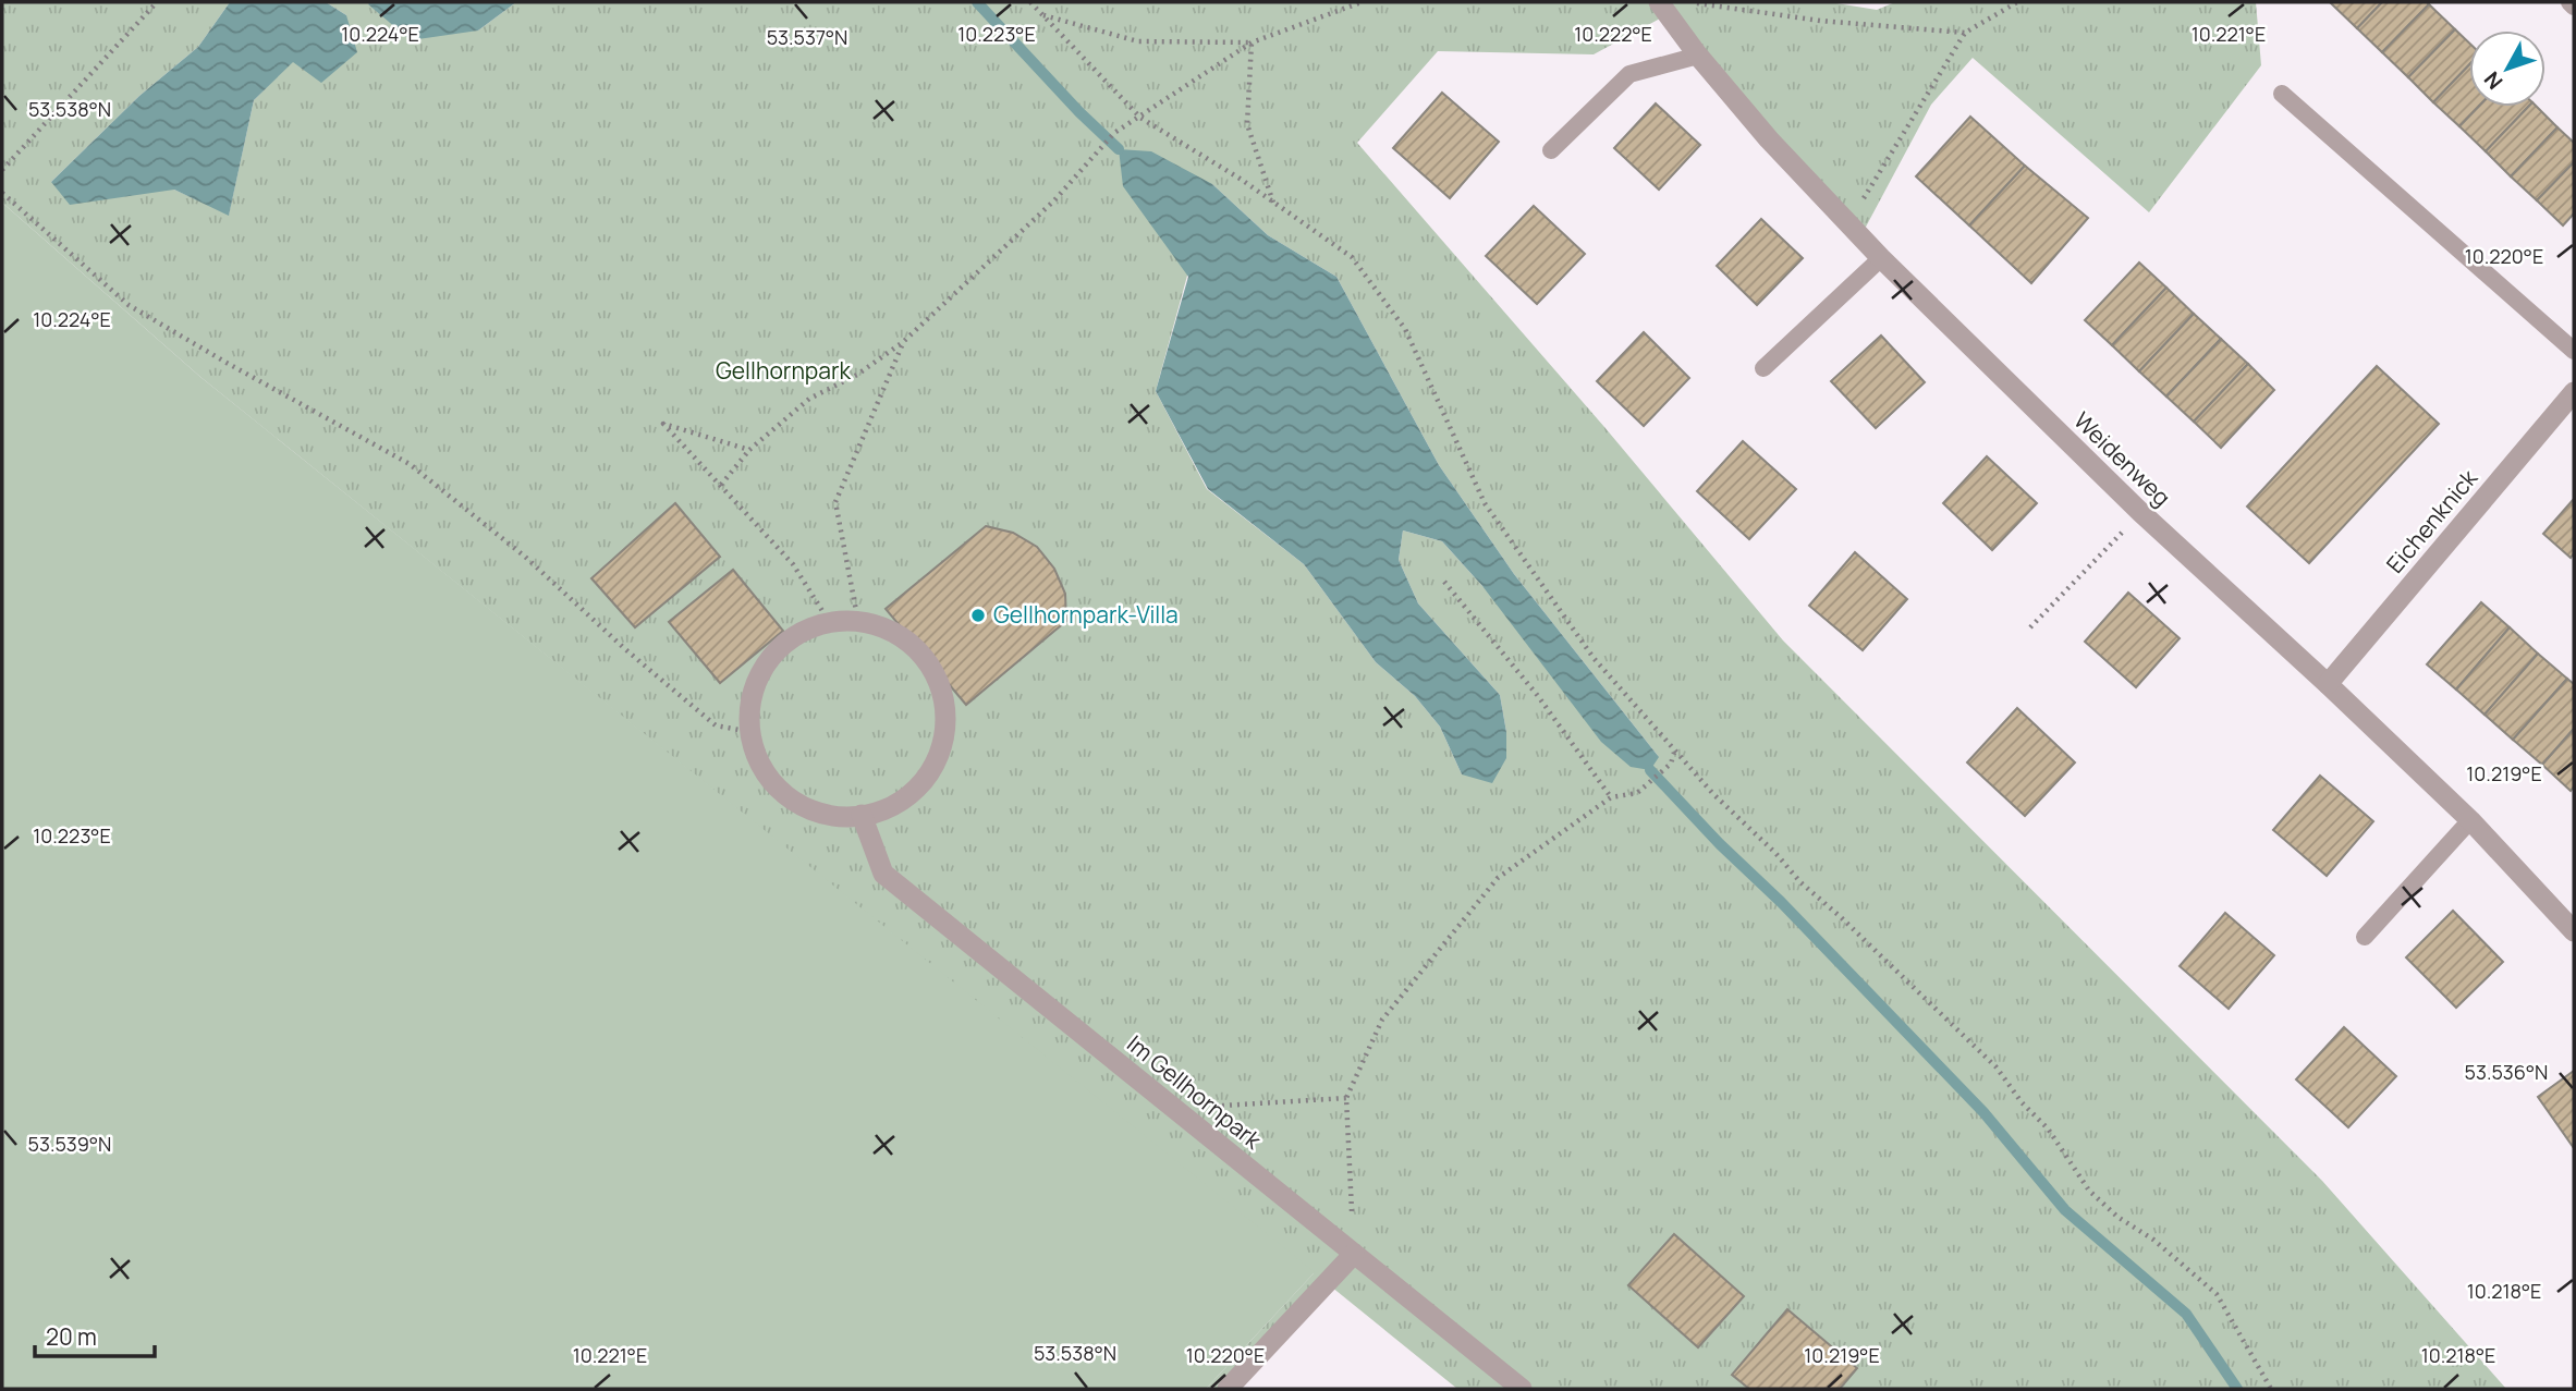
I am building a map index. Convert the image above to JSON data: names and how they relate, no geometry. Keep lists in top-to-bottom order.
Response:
{
  "streets": {
    "street": ["Weidenweg", "Eichenknick", "Im Gellhornpark"]
  },
  "crossings": [
    ["Weidenweg", "Eichenknick"]
  ],
  "parks": ["Gellhornpark"],
  "places": ["Gellhornpark-Villa"],
  "scale_bar": "20 m",
  "north": "bottom left",
  "coordinates": [
    "10.224°E",
    "10.223°E",
    "10.222°E",
    "10.221°E",
    "53.537°N",
    "53.538°N",
    "10.220°E",
    "10.219°E",
    "53.536°N",
    "53.539°N",
    "10.218°E"
  ]
}
